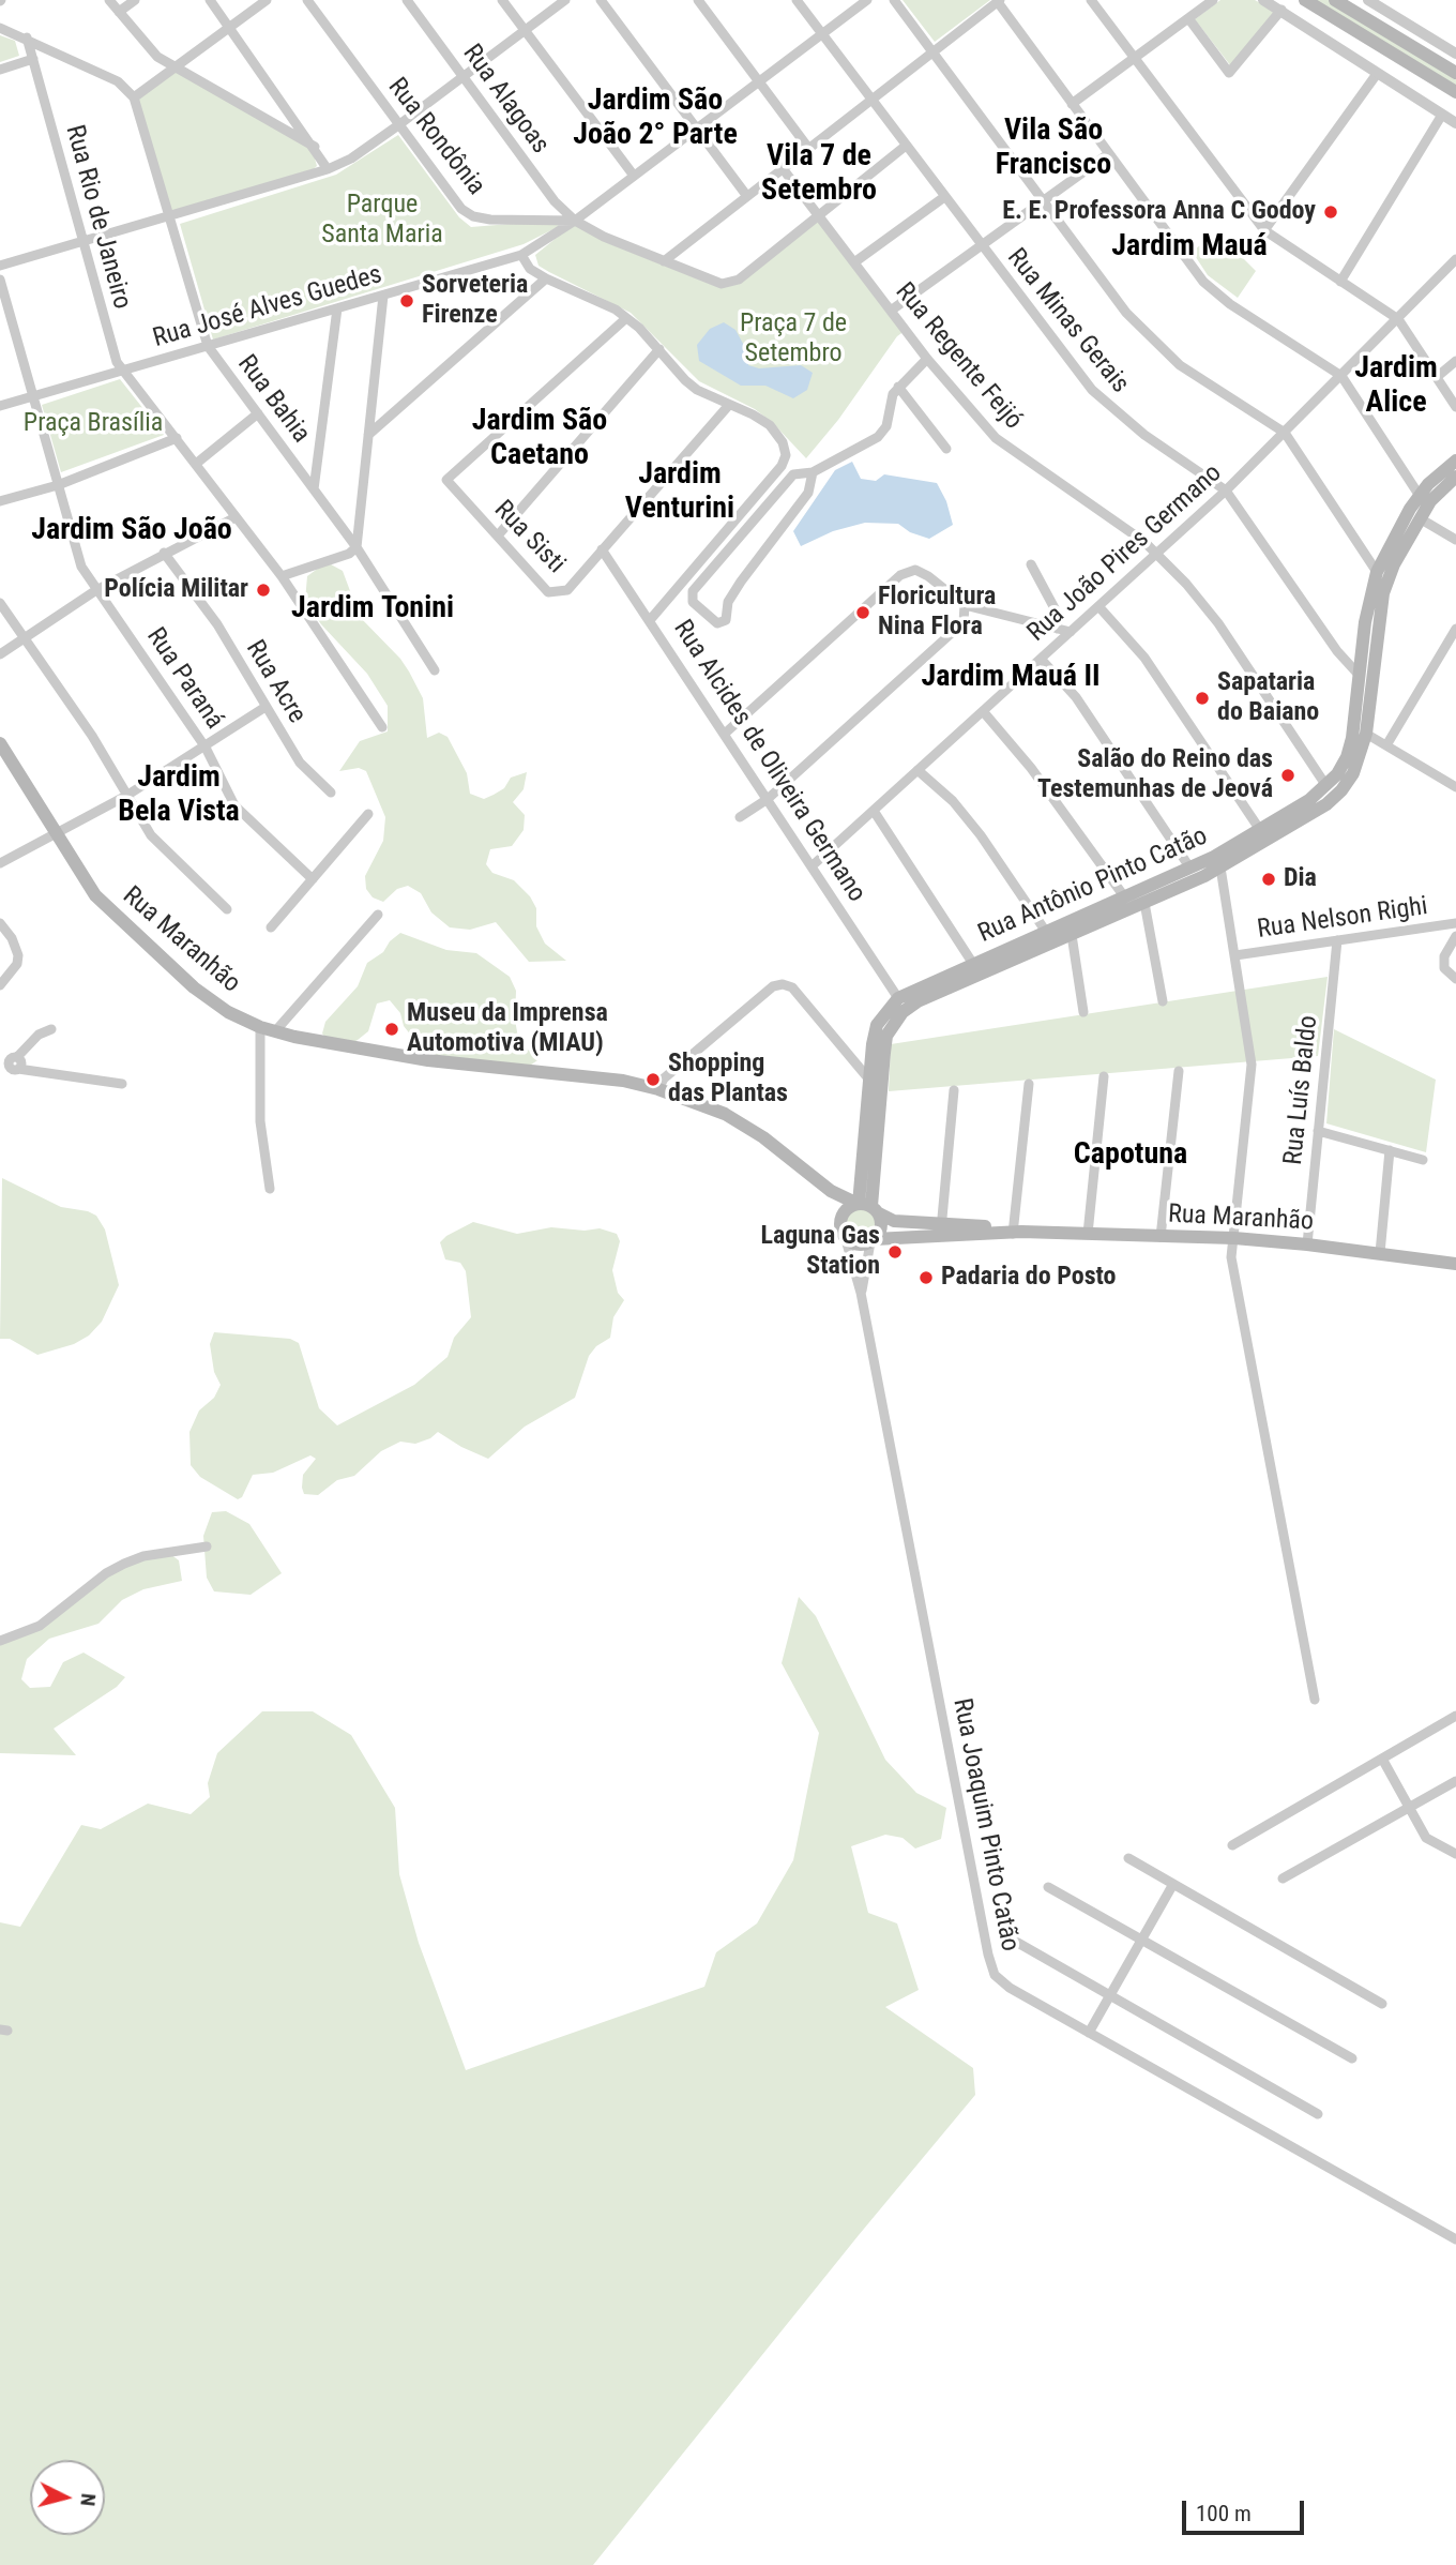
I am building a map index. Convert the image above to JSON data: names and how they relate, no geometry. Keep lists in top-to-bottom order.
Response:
{
  "streets": {
    "main road": ["Rua Antônio Pinto Catão", "Rua Maranhão"],
    "street": [
      "Rua Alagoas",
      "Rua Rondônia",
      "Rua Rio de Janeiro",
      "Rua José Alves Guedes",
      "Rua Minas Gerais",
      "Rua Regente Feijó",
      "Rua Bahia",
      "Rua Sisti",
      "Rua João Pires Germano",
      "Rua Paraná",
      "Rua Acre",
      "Rua Alcides de Oliveira Germano",
      "Rua Nelson Righi",
      "Rua Luís Baldo",
      "Rua Joaquim Pinto Catão"
    ]
  },
  "crossings": [
    ["Rua Alagoas", "Rua Rondônia"],
    ["Rua Alagoas", "Rua José Alves Guedes"],
    ["Rua Rondônia", "Rua José Alves Guedes"],
    ["Rua Rio de Janeiro", "Rua José Alves Guedes"],
    ["Rua José Alves Guedes", "Rua Minas Gerais"],
    ["Rua José Alves Guedes", "Rua Bahia"],
    ["Rua José Alves Guedes", "Rua Paraná"],
    ["Rua Minas Gerais", "Rua João Pires Germano"],
    ["Rua Minas Gerais", "Rua Antônio Pinto Catão"],
    ["Rua Regente Feijó", "Rua João Pires Germano"],
    ["Rua Regente Feijó", "Rua Antônio Pinto Catão"],
    ["Rua Sisti", "Rua Alcides de Oliveira Germano"],
    ["Rua João Pires Germano", "Rua Alcides de Oliveira Germano"],
    ["Rua Alcides de Oliveira Germano", "Rua Antônio Pinto Catão"],
    ["Rua Antônio Pinto Catão", "Rua Maranhão"],
    ["Rua Antônio Pinto Catão", "Rua Joaquim Pinto Catão"],
    ["Rua Nelson Righi", "Rua Luís Baldo"],
    ["Rua Maranhão", "Rua Luís Baldo"],
    ["Rua Maranhão", "Rua Joaquim Pinto Catão"]
  ],
  "districts": [
    "Jardim São João 2° Parte",
    "Vila São Francisco",
    "Vila 7 de Setembro",
    "Jardim Mauá",
    "Jardim Alice",
    "Jardim São Caetano",
    "Jardim Venturini",
    "Jardim São João",
    "Jardim Tonini",
    "Jardim Mauá II",
    "Jardim Bela Vista",
    "Capotuna"
  ],
  "parks": ["Parque Santa Maria", "Praça 7 de Setembro", "Praça Brasília"],
  "places": [
    "E. E. Professora Anna C Godoy",
    "Sorveteria Firenze",
    "Polícia Militar",
    "Floricultura Nina Flora",
    "Sapataria do Baiano",
    "Salão do Reino das Testemunhas de Jeová",
    "Dia",
    "Museu da Imprensa Automotiva (MIAU)",
    "Shopping das Plantas",
    "Laguna Gas Station",
    "Padaria do Posto"
  ],
  "scale_bar": "100 m",
  "north": "right"
}
